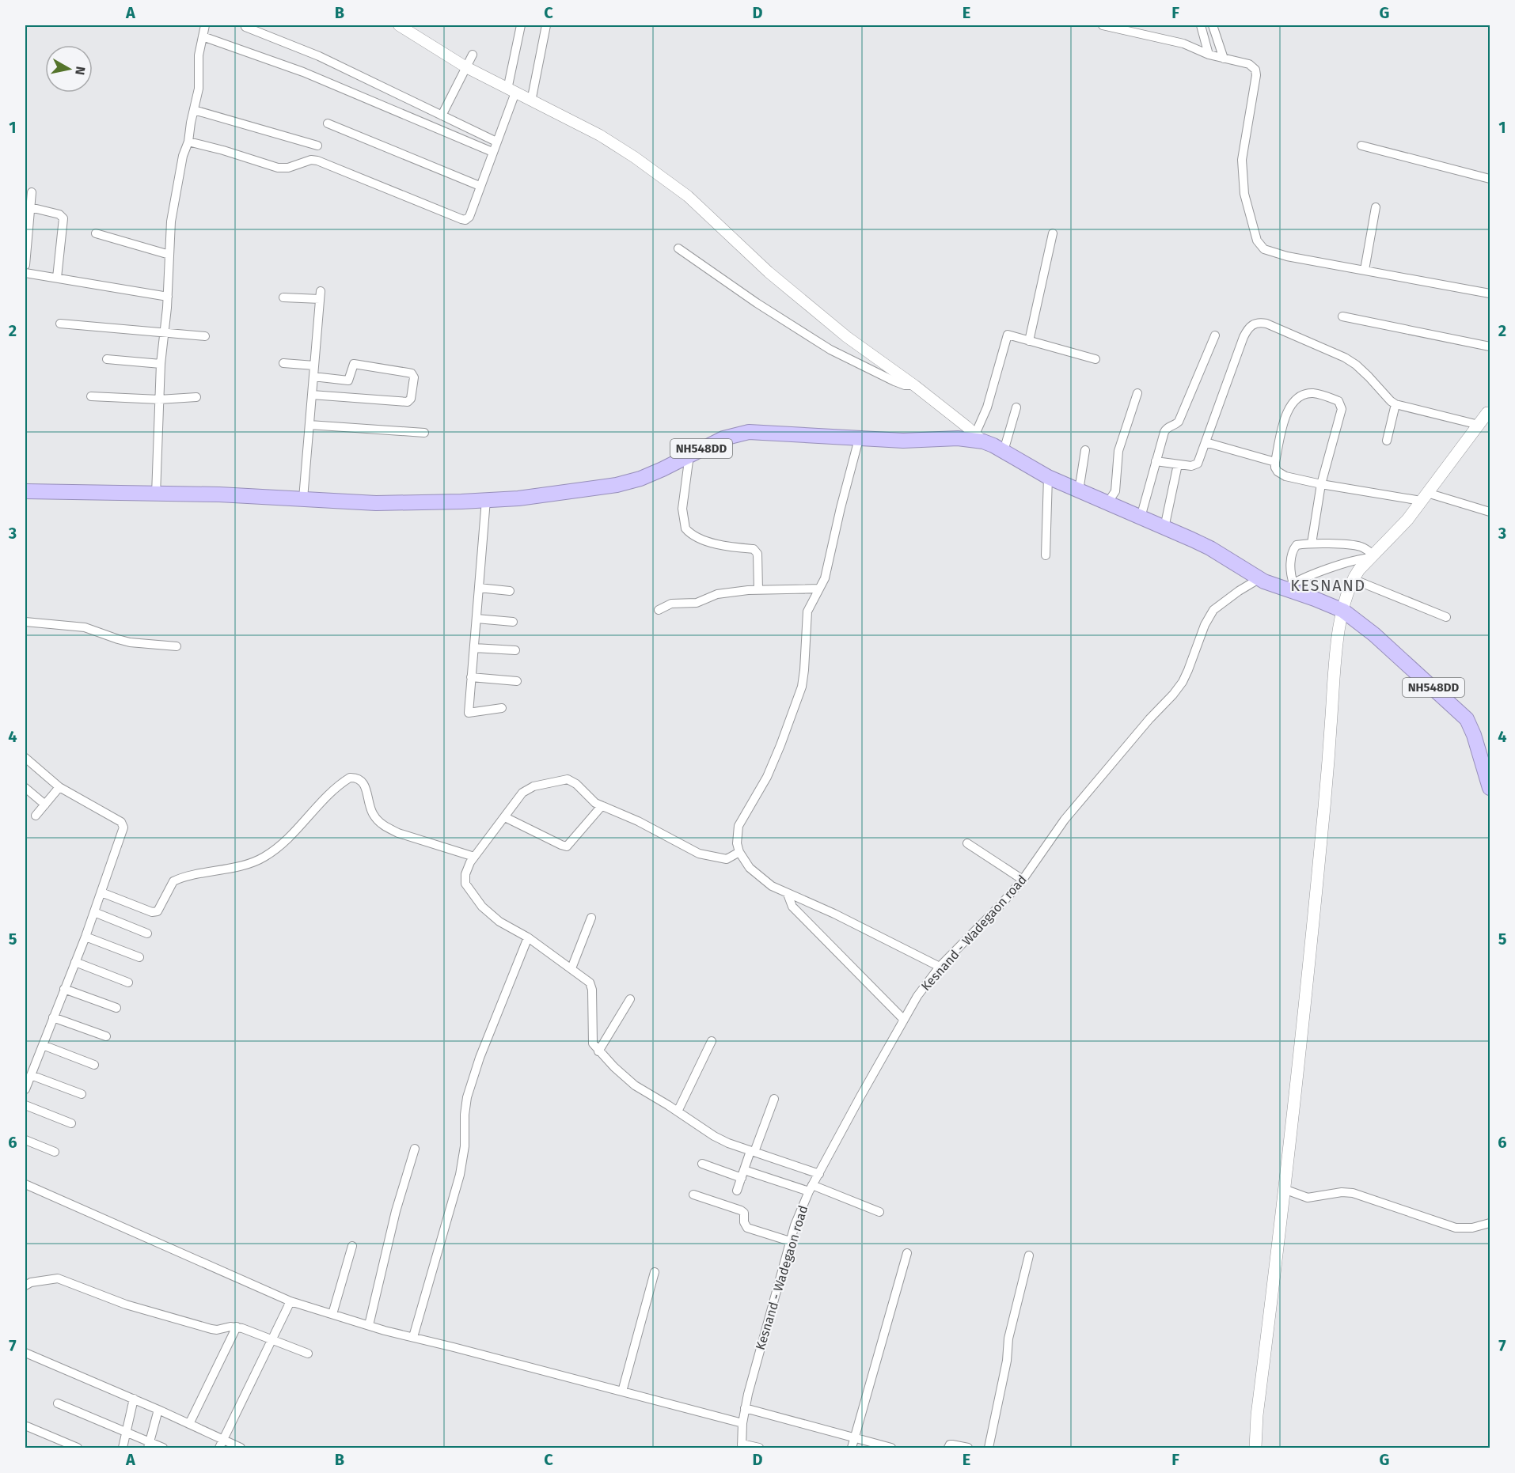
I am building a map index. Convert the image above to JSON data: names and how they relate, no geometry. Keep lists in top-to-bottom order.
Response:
{
  "streets": {
    "highway": ["NH548DD"],
    "street": ["Kesnand - Wadegaon road"]
  },
  "crossings": [
    ["NH548DD", "Kesnand - Wadegaon road"]
  ],
  "districts": ["KESNAND"],
  "north": "right",
  "grid": {
    "columns": [
      "A",
      "B",
      "C",
      "D",
      "E",
      "F",
      "G"
    ],
    "rows": [
      "1",
      "2",
      "3",
      "4",
      "5",
      "6",
      "7"
    ]
  }
}
